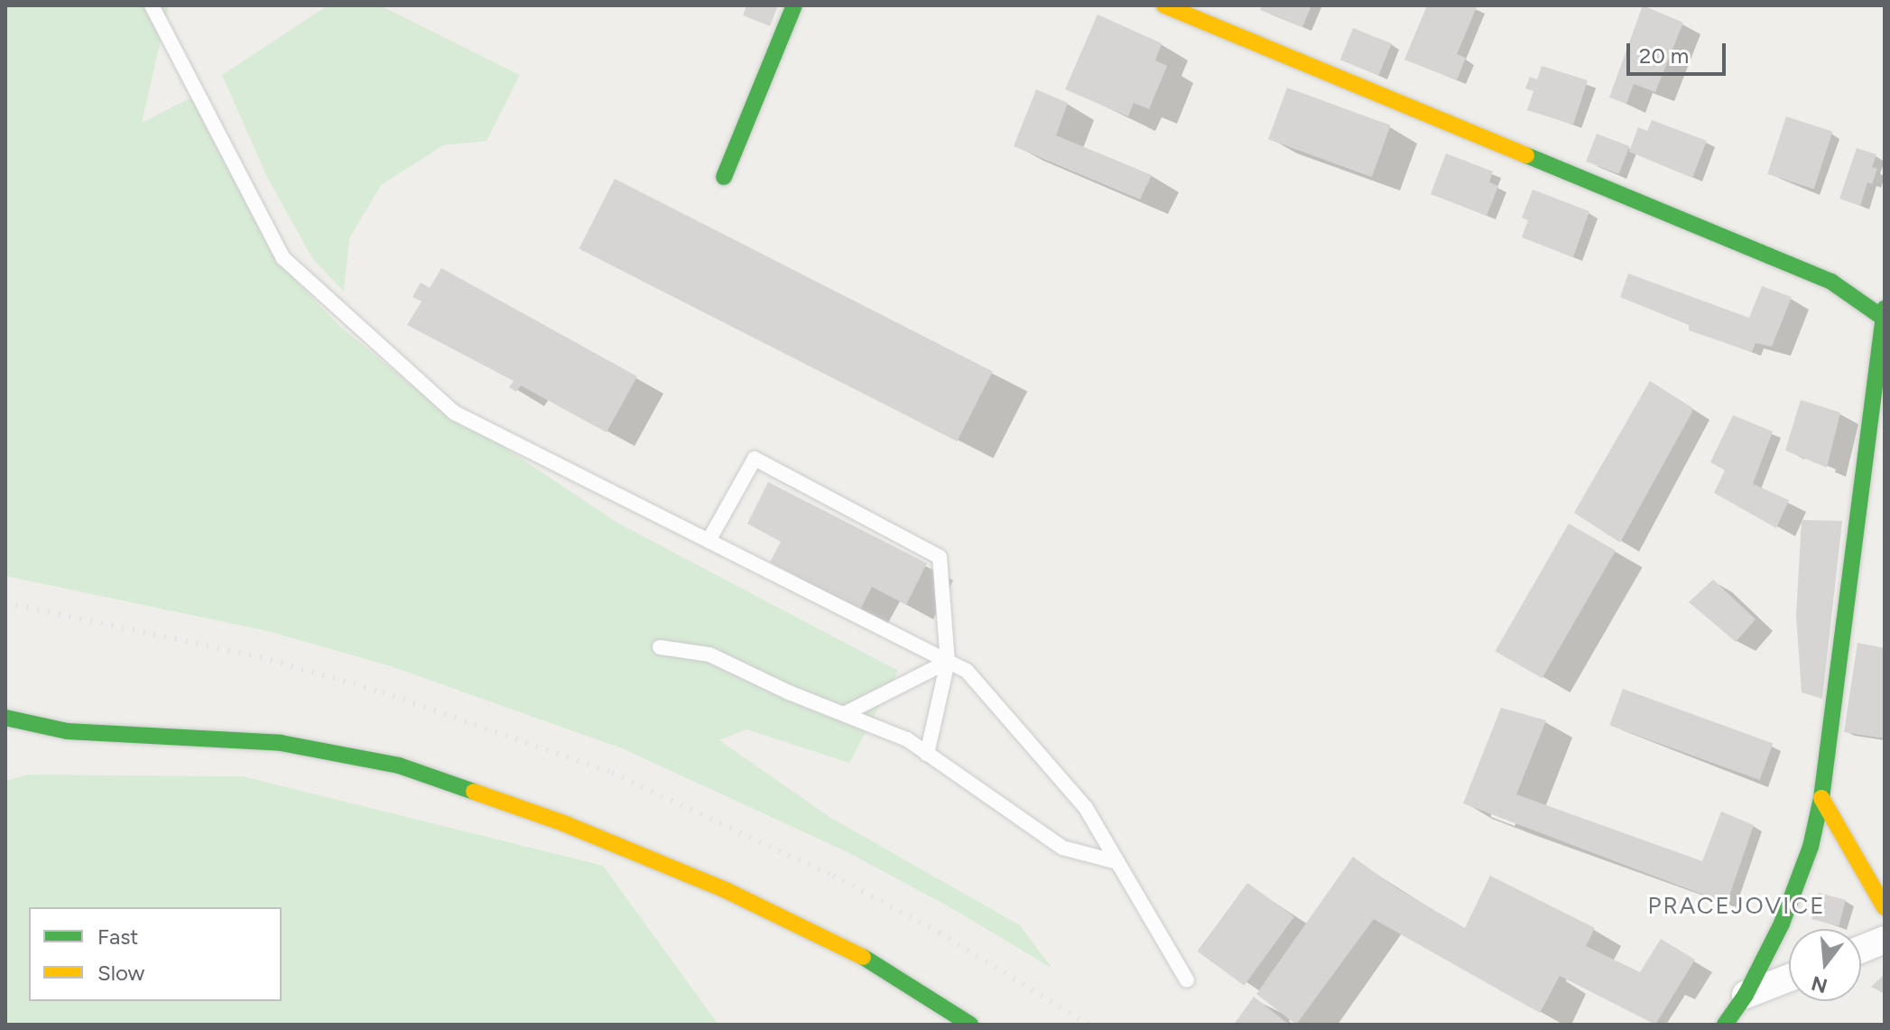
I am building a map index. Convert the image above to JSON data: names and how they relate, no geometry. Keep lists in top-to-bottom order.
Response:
{
  "districts": ["PRACEJOVICE"],
  "legend": ["Fast", "Slow"],
  "scale_bar": "20 m",
  "north": "bottom"
}
